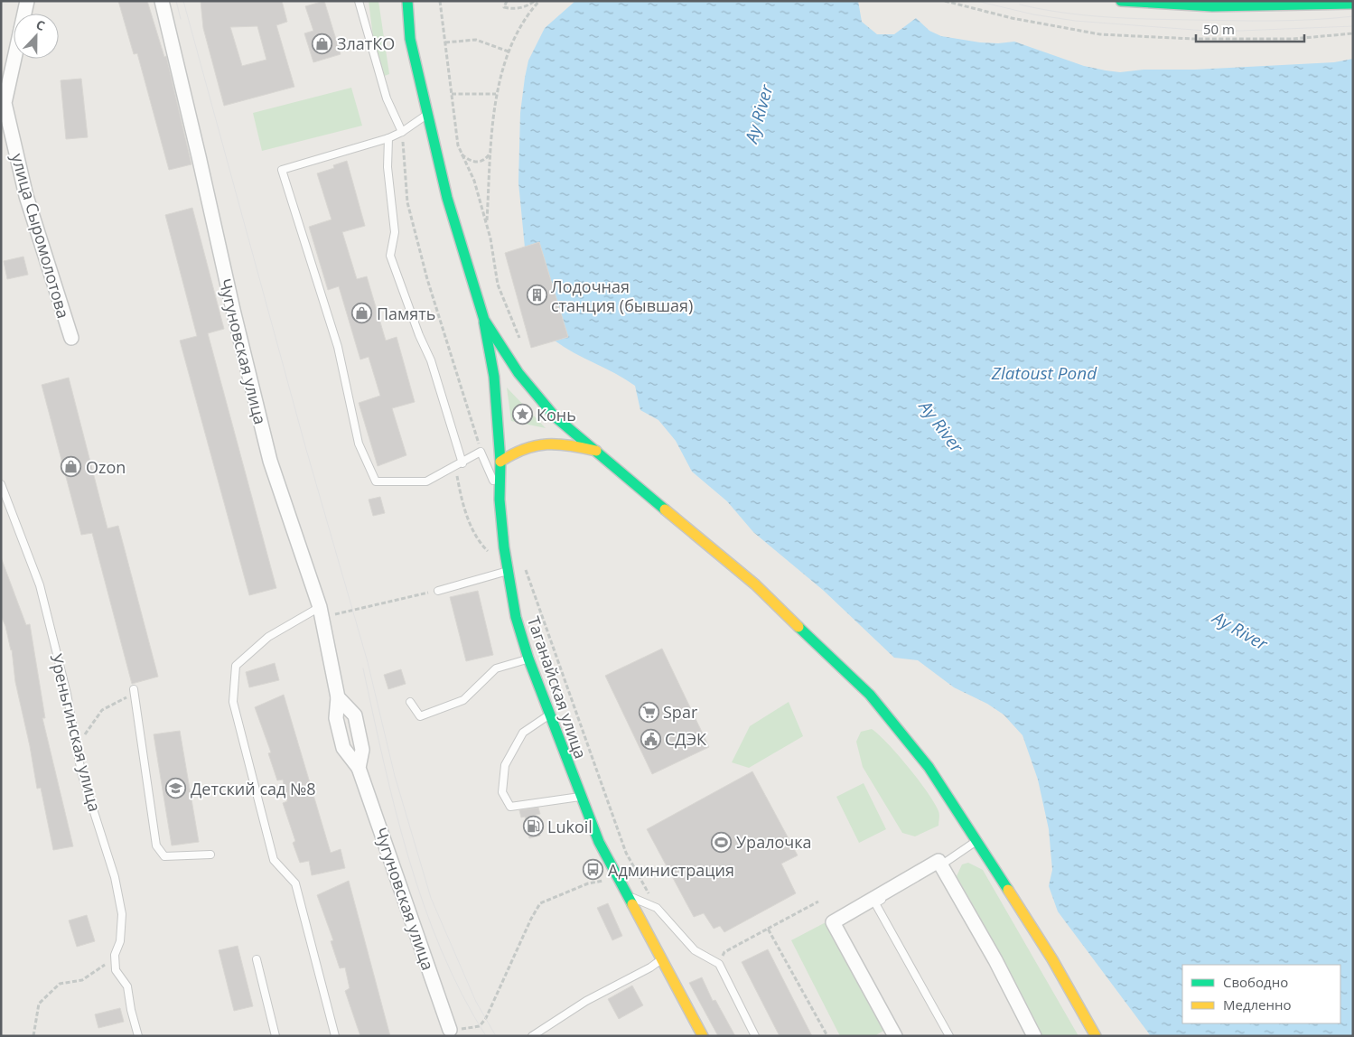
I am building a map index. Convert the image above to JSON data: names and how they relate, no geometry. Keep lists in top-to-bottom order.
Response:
{
  "streets": {
    "main road": ["Таганайская улица"],
    "street": ["улица Сыромолотова", "Чугуновская улица"],
    "lane": ["Уреньгинская улица"]
  },
  "water": ["Ay River", "Zlatoust Pond"],
  "places": {
    "shop": ["ЗлатКО", "Память", "Ozon"],
    "building": ["Лодочная станция (бывшая)"],
    "place": ["Конь"],
    "supermarket": ["Spar"],
    "public building": ["СДЭК"],
    "school or university": ["Детский сад №8"],
    "fuel station": ["Lukoil"],
    "sports": ["Уралочка"],
    "bus stop": ["Администрация"]
  },
  "legend": ["Свободно", "Медленно"],
  "scale_bar": "50 m",
  "north": "top"
}
